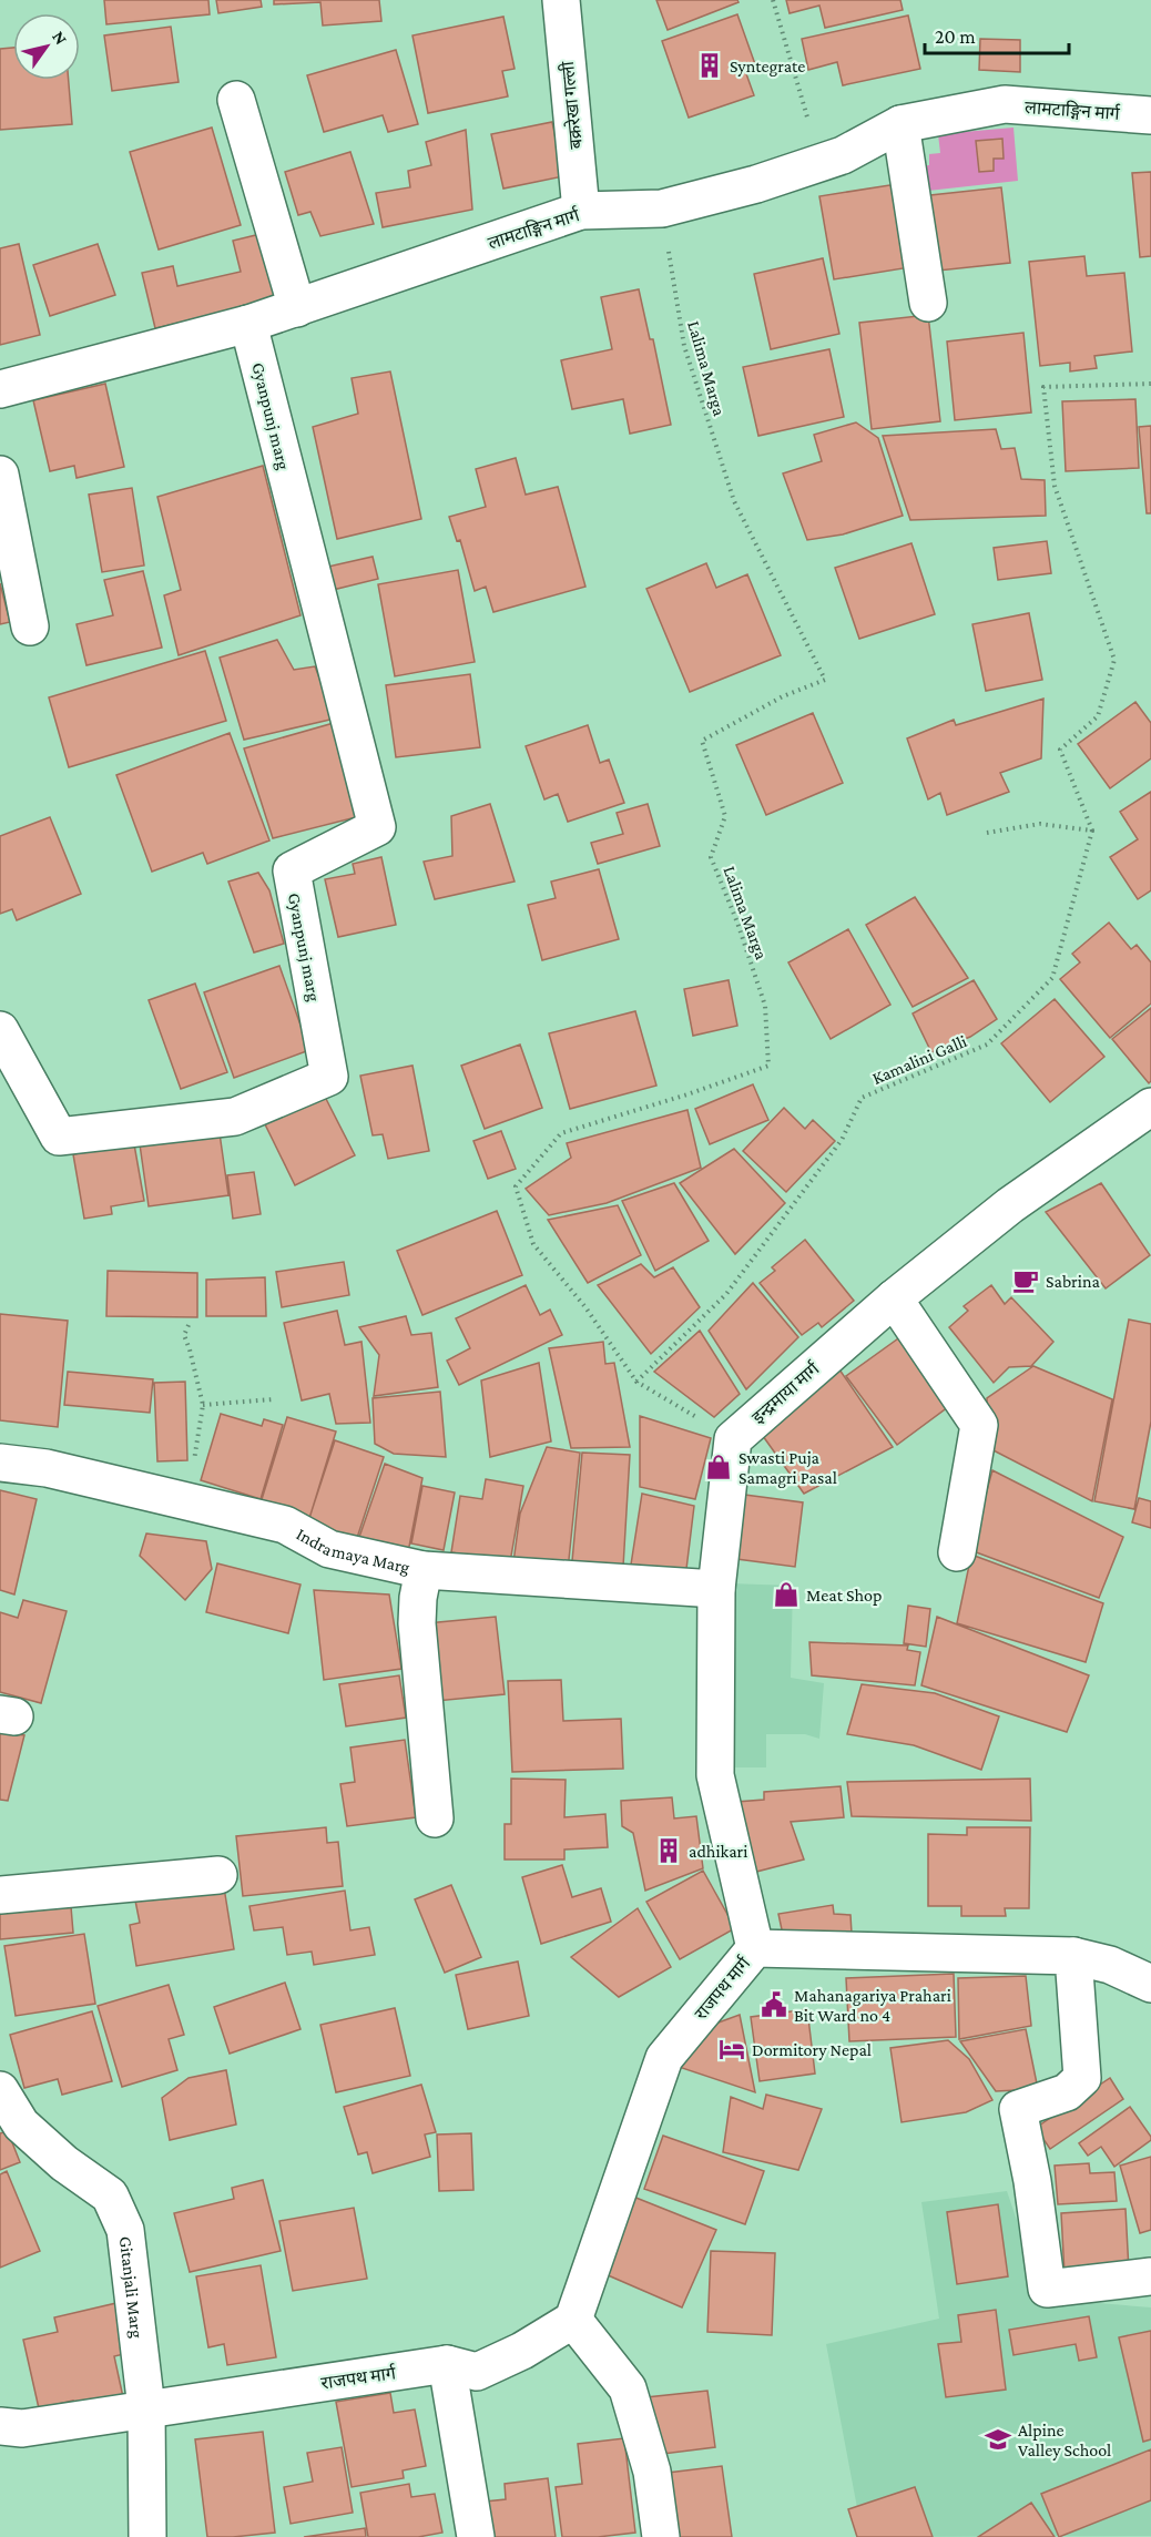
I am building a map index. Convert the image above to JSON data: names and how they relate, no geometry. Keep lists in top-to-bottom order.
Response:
{
  "streets": {
    "street": [
      "बक्ररेखा गल्ली",
      "लामटाङ्गिन मार्ग",
      "Gyanpunj marg",
      "इन्द्रमाया मार्ग",
      "Indramaya Marg",
      "राजपथ मार्ग",
      "Gitanjali Marg"
    ],
    "path": ["Lalima Marga", "Kamalini Galli"]
  },
  "crossings": [
    ["बक्ररेखा गल्ली", "लामटाङ्गिन मार्ग"],
    ["लामटाङ्गिन मार्ग", "Lalima Marga"],
    ["लामटाङ्गिन मार्ग", "Gyanpunj marg"],
    ["Lalima Marga", "Kamalini Galli"],
    ["Lalima Marga", "इन्द्रमाया मार्ग"],
    ["राजपथ मार्ग", "Gitanjali Marg"]
  ],
  "places": {
    "building": ["Syntegrate", "adhikari"],
    "cafe": ["Sabrina"],
    "shop": ["Swasti Puja Samagri Pasal", "Meat Shop"],
    "public building": ["Mahanagariya Prahari Bit Ward no 4"],
    "hotel": ["Dormitory Nepal"],
    "school or university": ["Alpine Valley School"]
  },
  "scale_bar": "20 m",
  "north": "top right"
}
